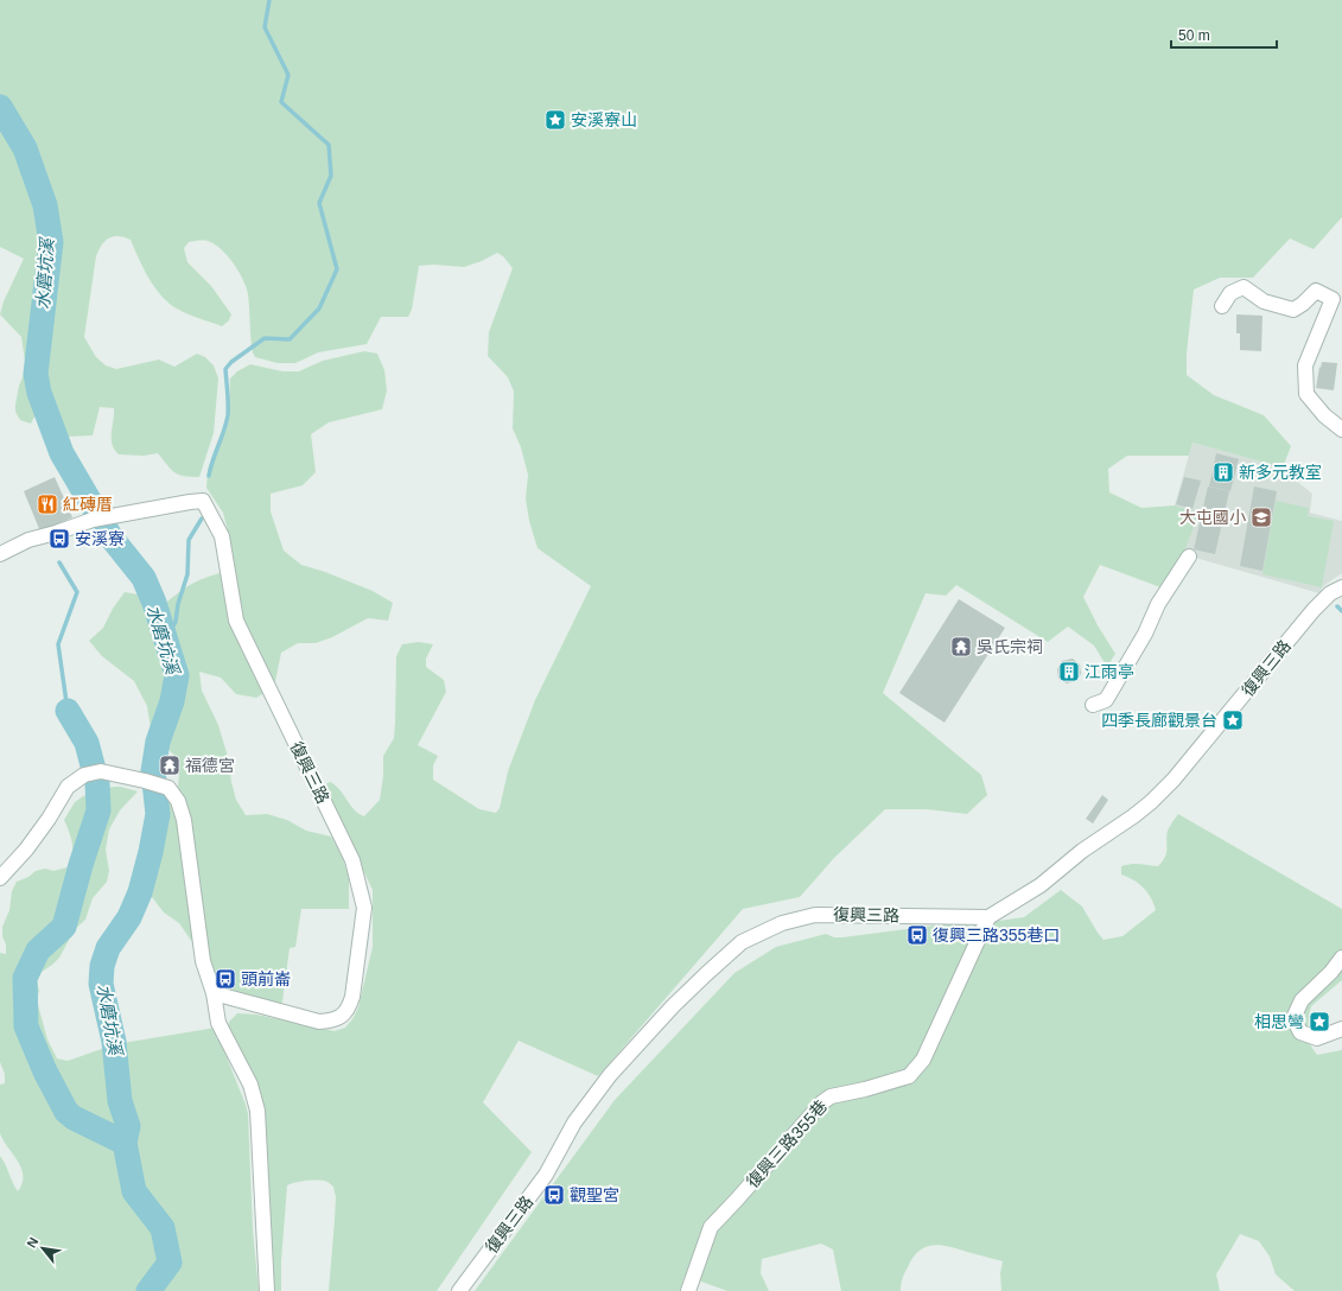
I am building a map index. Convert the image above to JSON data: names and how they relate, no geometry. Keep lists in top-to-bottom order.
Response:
{
  "streets": {
    "street": ["復興三路", "復興三路355巷"]
  },
  "crossings": [
    ["復興三路", "復興三路355巷"]
  ],
  "water": ["水磨坑溪"],
  "places": {
    "place": ["安溪寮山", "四季長廊觀景台", "相思彎"],
    "building": ["新多元教室", "江雨亭"],
    "restaurant": ["紅磚厝"],
    "school or university": ["大屯國小"],
    "bus stop": [
      "安溪寮",
      "復興三路355巷口",
      "頭前崙",
      "觀聖宮"
    ],
    "temple": ["吳氏宗祠", "福德宮"]
  },
  "scale_bar": "50 m",
  "north": "top left"
}
